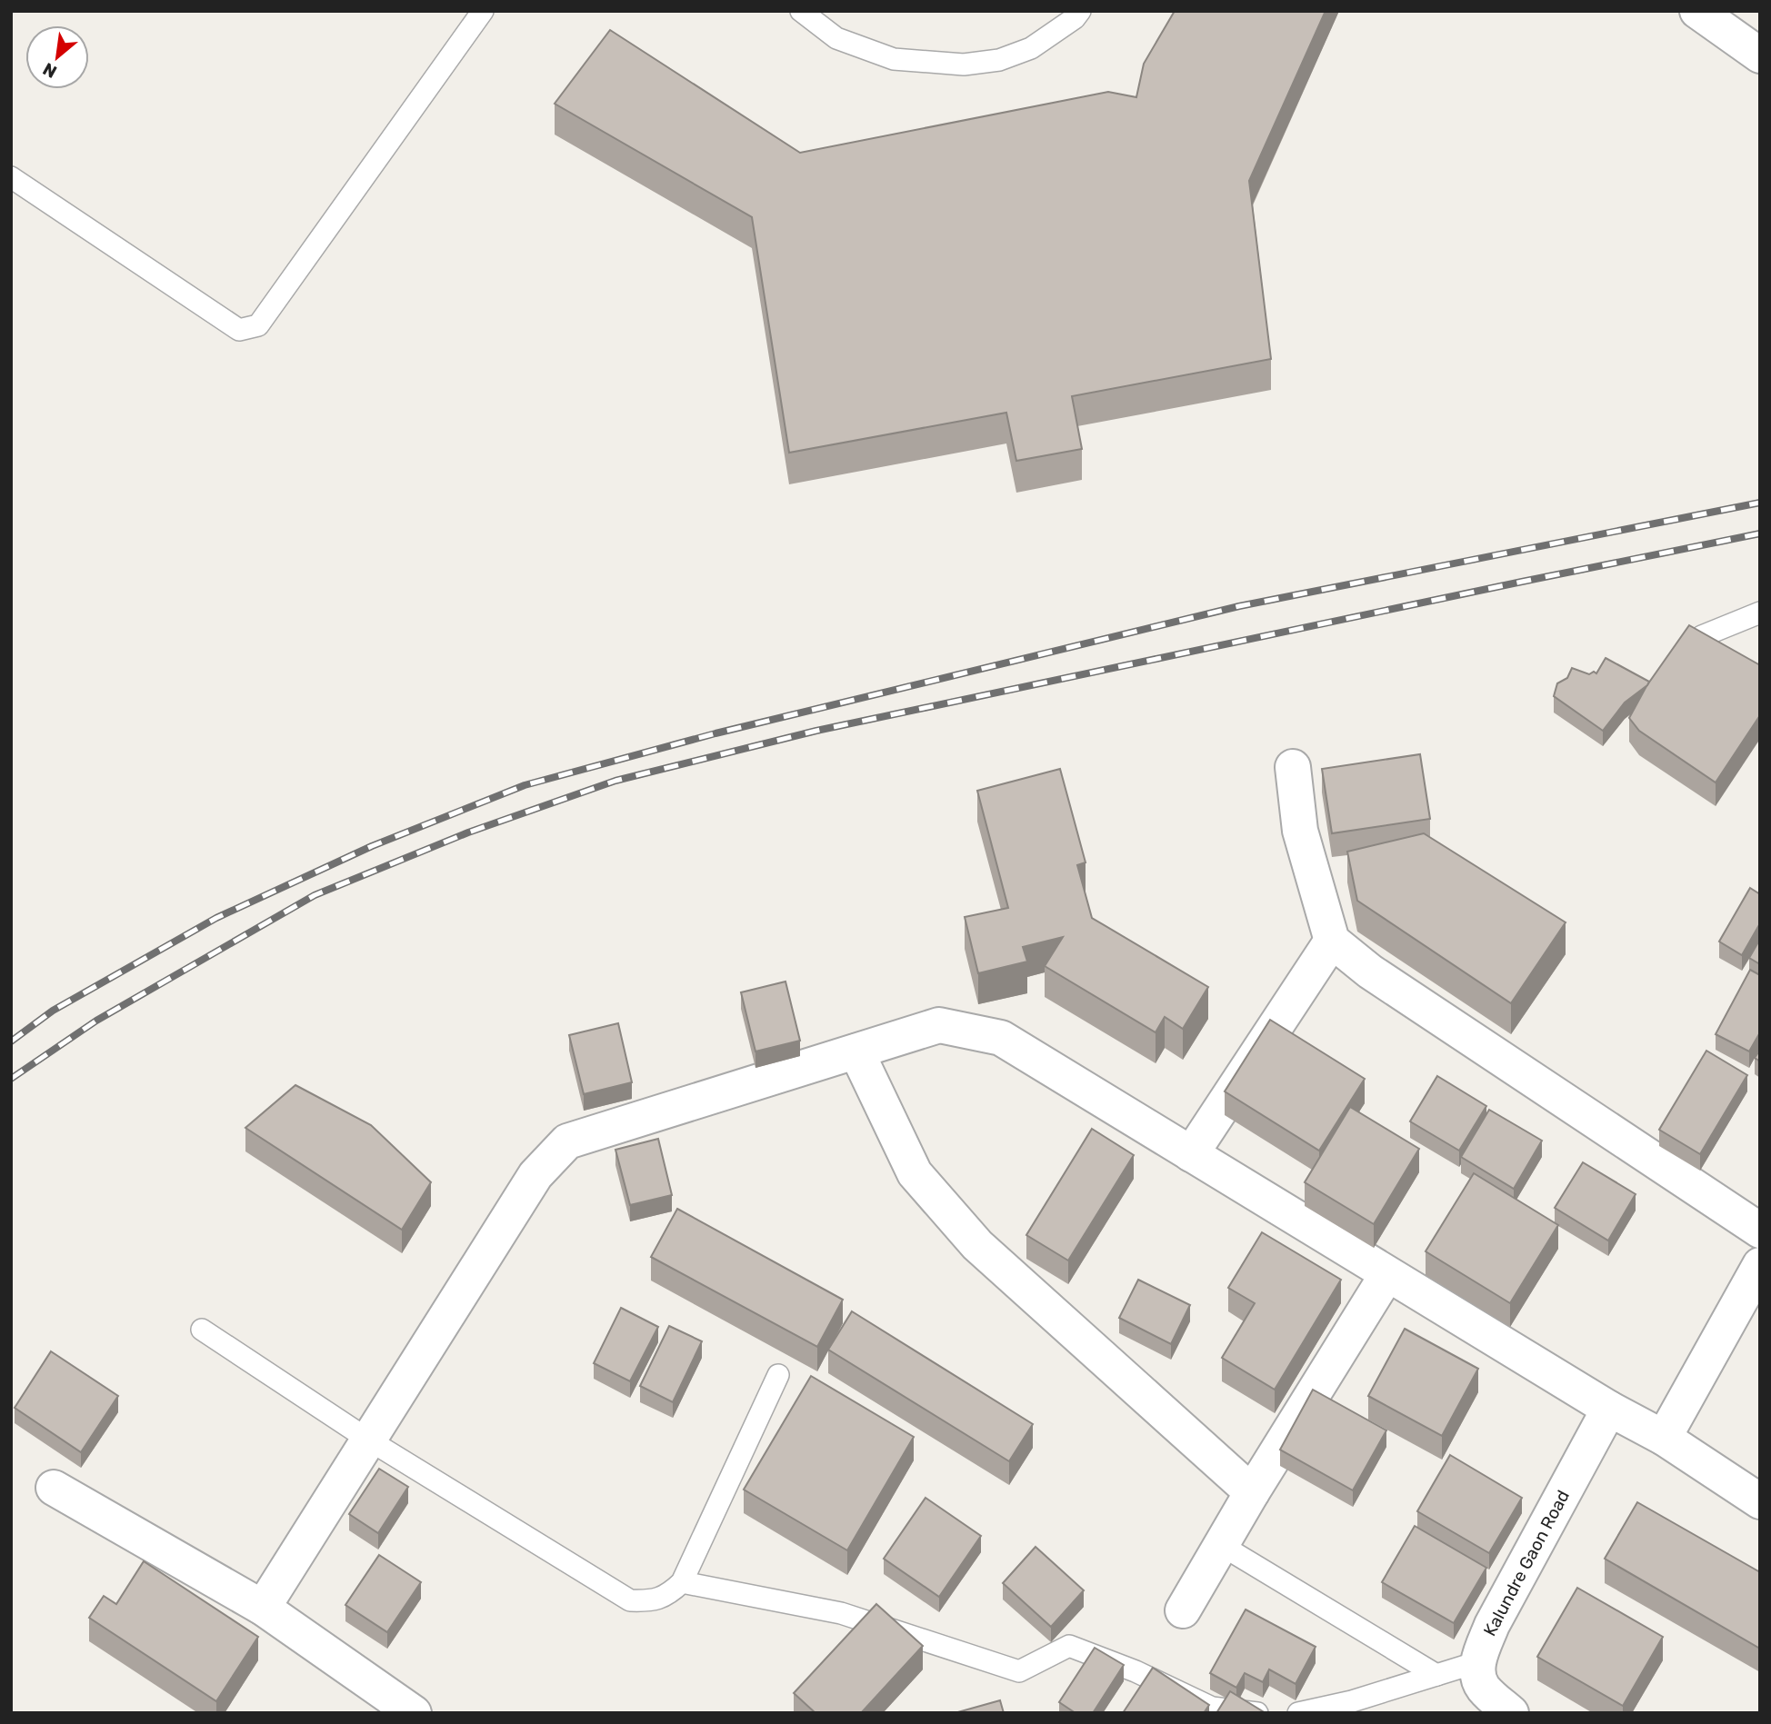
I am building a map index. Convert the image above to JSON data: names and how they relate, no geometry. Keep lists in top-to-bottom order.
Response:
{
  "streets": {
    "street": ["Kalundre Gaon Road"]
  },
  "north": "bottom left"
}
